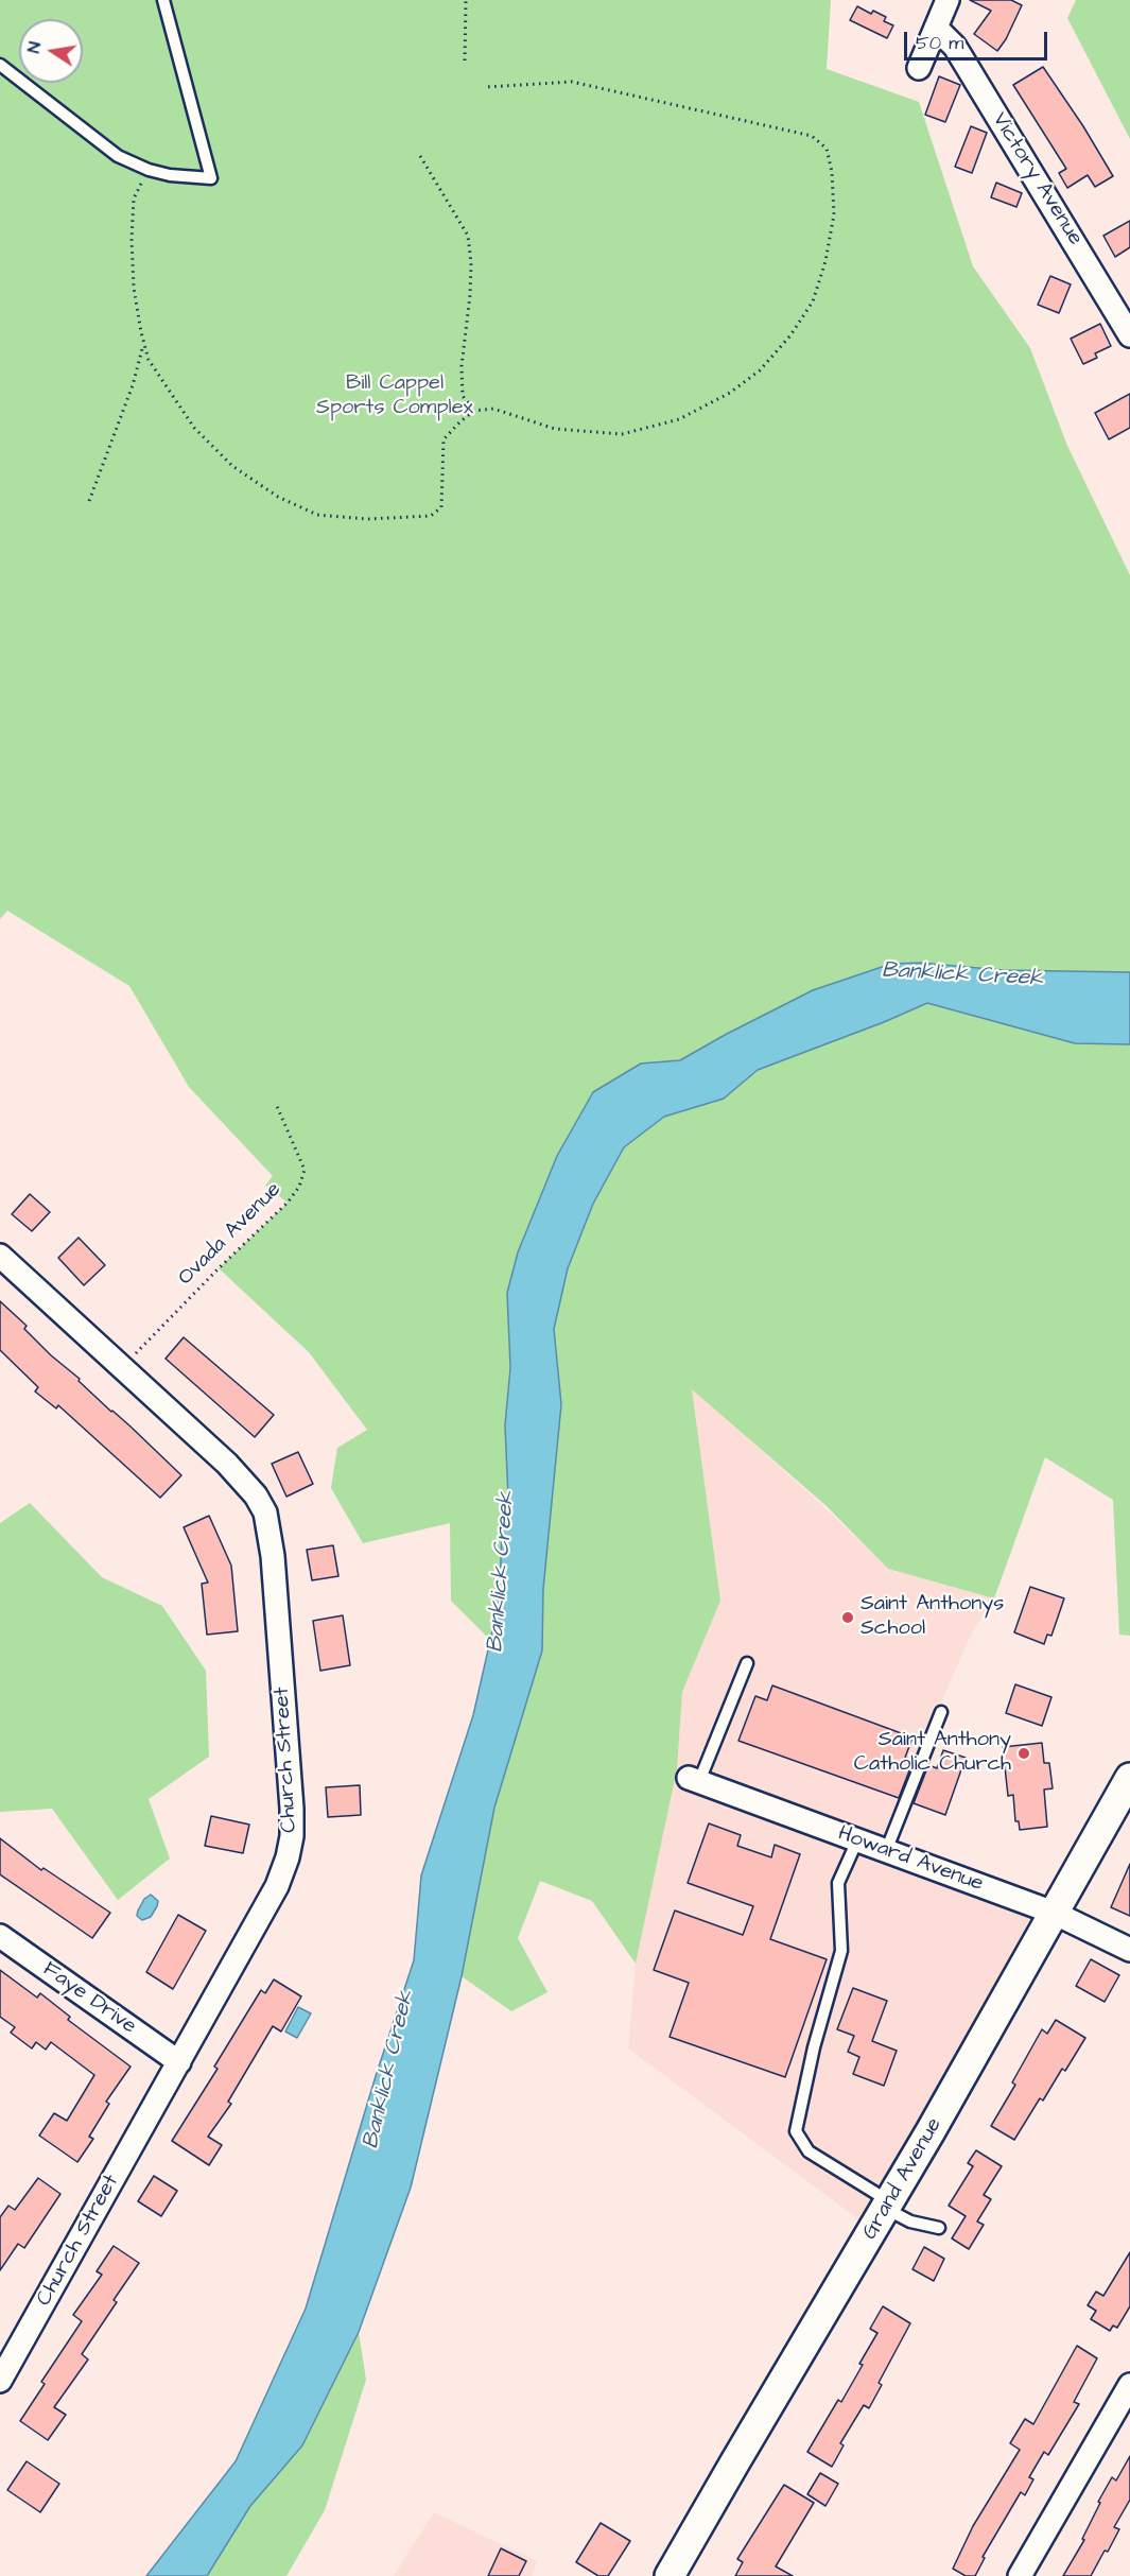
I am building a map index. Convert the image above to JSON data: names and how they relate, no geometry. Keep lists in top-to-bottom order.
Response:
{
  "streets": {
    "street": [
      "Victory Avenue",
      "Church Street",
      "Howard Avenue",
      "Faye Drive",
      "Grand Avenue"
    ],
    "path": ["Ovada Avenue"]
  },
  "crossings": [
    ["Ovada Avenue", "Church Street"],
    ["Church Street", "Faye Drive"],
    ["Howard Avenue", "Grand Avenue"]
  ],
  "water": ["Banklick Creek"],
  "parks": ["Bill Cappel Sports Complex"],
  "places": ["Saint Anthonys School", "Saint Anthony Catholic Church"],
  "scale_bar": "50 m",
  "north": "left"
}
